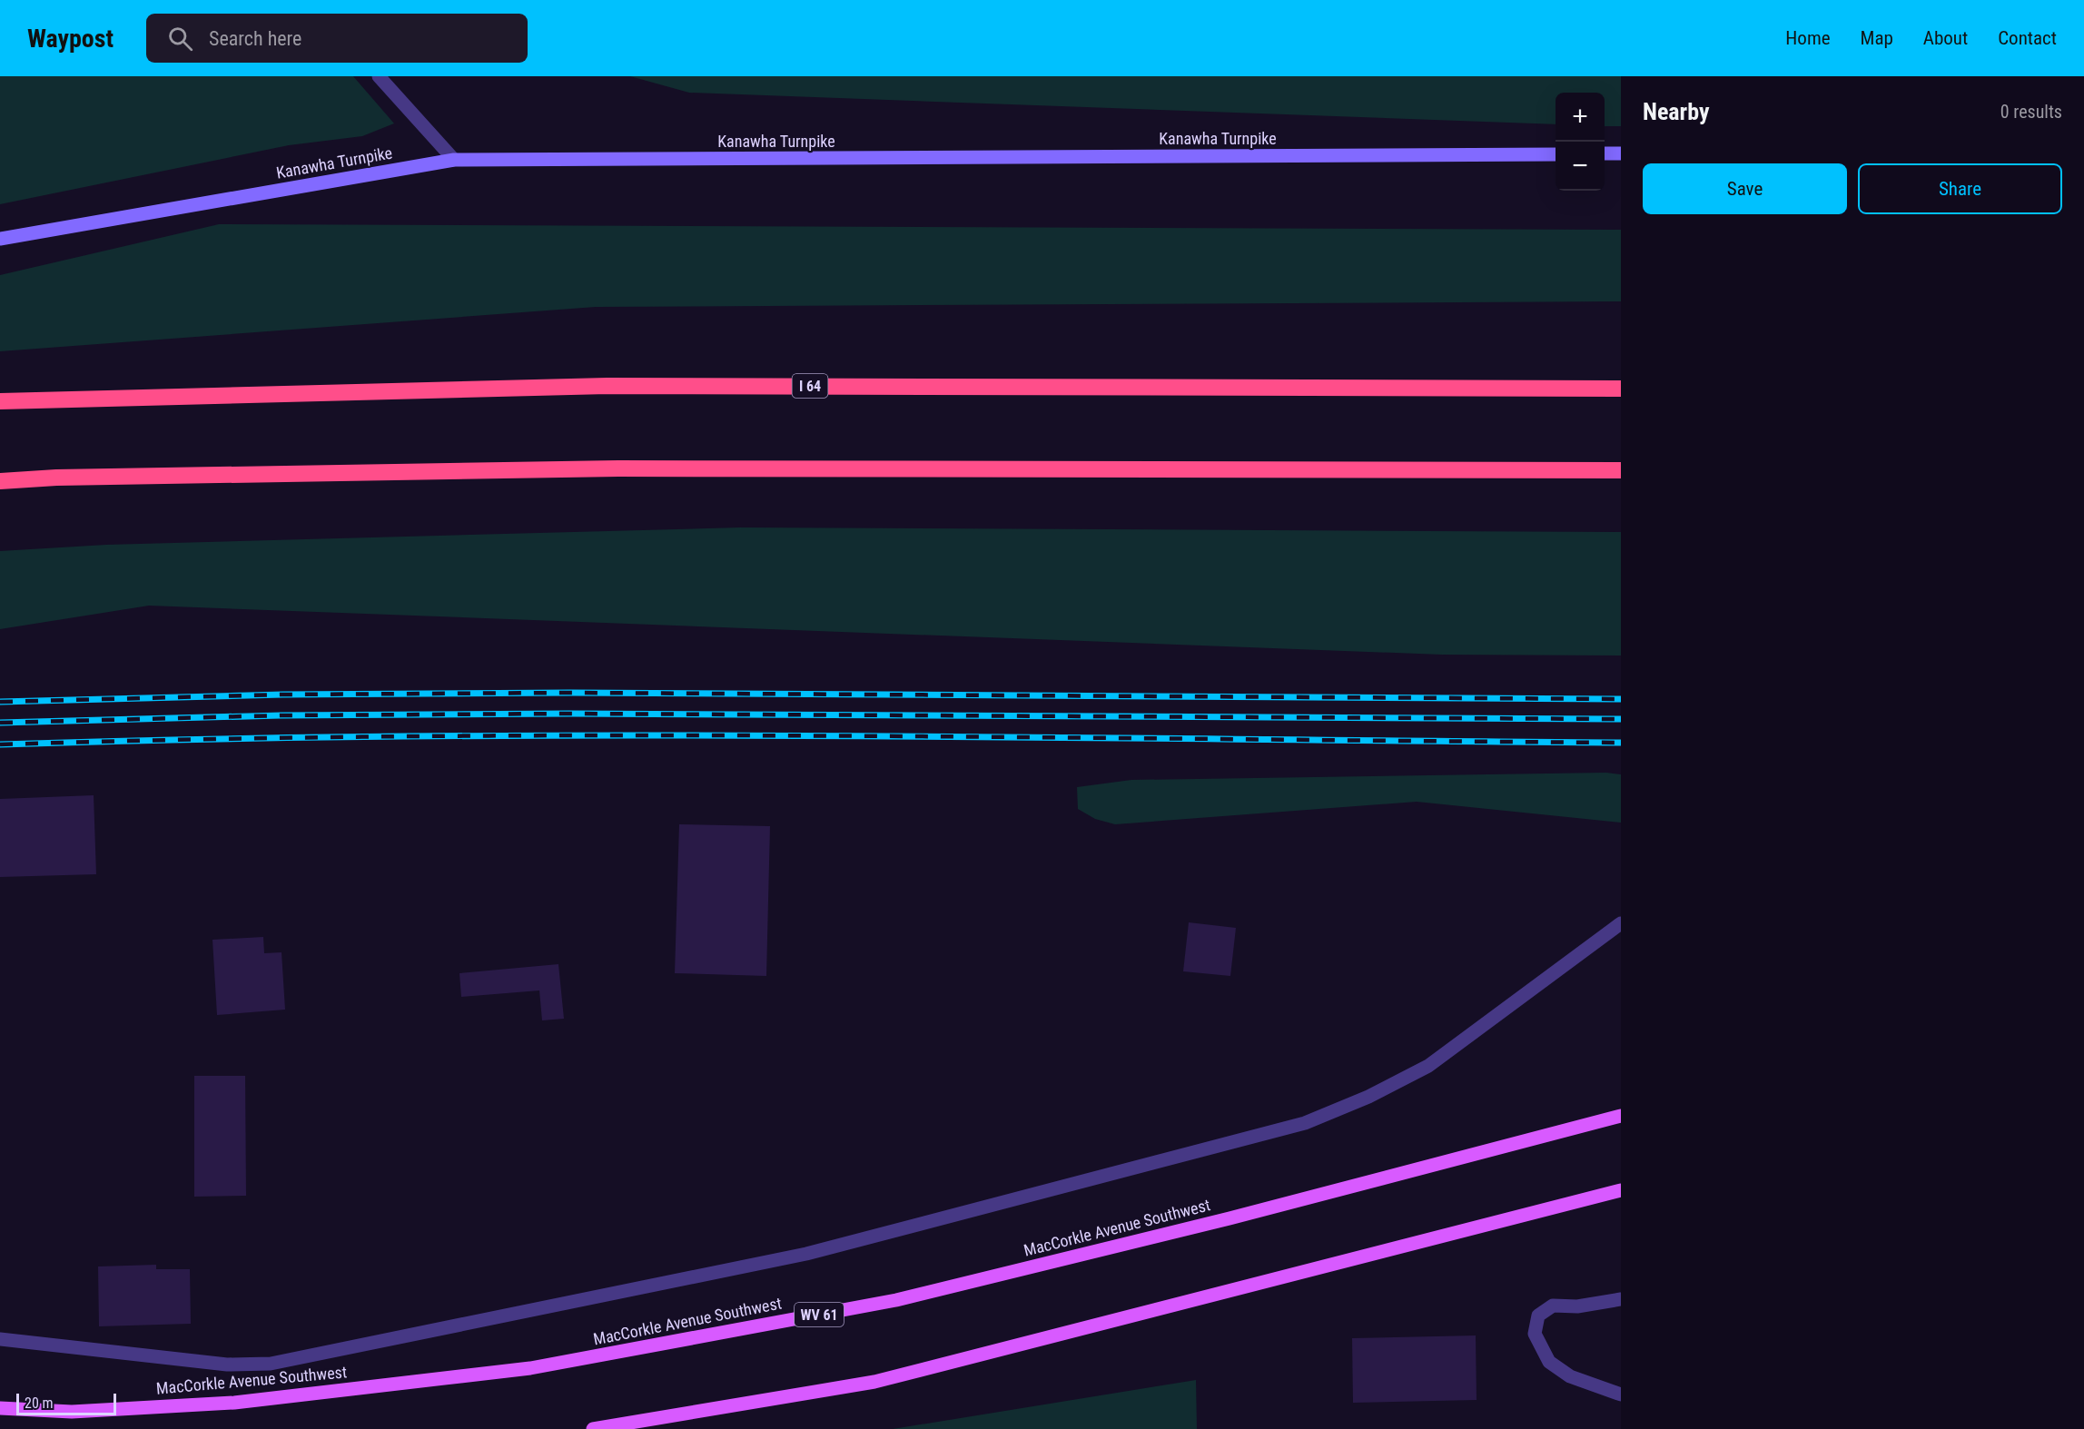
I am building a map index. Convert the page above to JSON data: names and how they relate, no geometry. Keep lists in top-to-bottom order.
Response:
{
  "streets": {
    "highway": ["I 64"],
    "main road": ["Kanawha Turnpike", "MacCorkle Avenue Southwest", "WV 61"]
  },
  "scale_bar": "20 m",
  "page": {
    "header": "Waypost",
    "search": "Search here",
    "nav": [
      "Home",
      "Map",
      "About",
      "Contact"
    ],
    "heading": ["Nearby", "0 results"],
    "map_buttons": ["+", "−"],
    "buttons": ["Save", "Share"],
    "scale": "20 m"
  }
}
